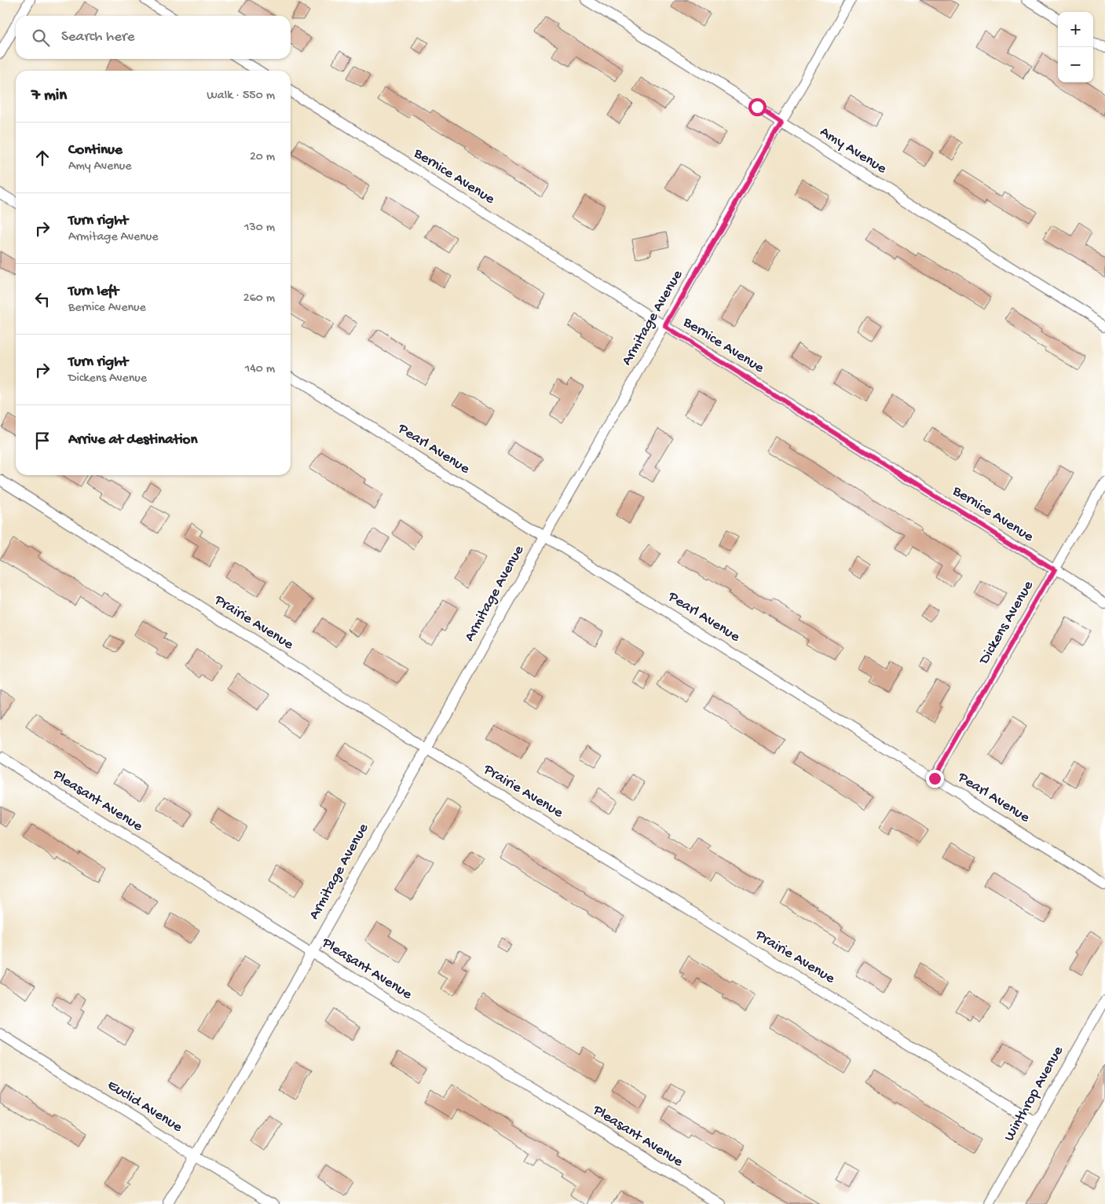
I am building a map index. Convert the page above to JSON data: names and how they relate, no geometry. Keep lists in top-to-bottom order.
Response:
{
  "streets": {
    "street": [
      "Amy Avenue",
      "Bernice Avenue",
      "Armitage Avenue",
      "Pearl Avenue",
      "Prairie Avenue",
      "Dickens Avenue",
      "Pleasant Avenue",
      "Winthrop Avenue",
      "Euclid Avenue"
    ]
  },
  "crossings": [
    ["Amy Avenue", "Armitage Avenue"],
    ["Bernice Avenue", "Armitage Avenue"],
    ["Bernice Avenue", "Dickens Avenue"],
    ["Armitage Avenue", "Pearl Avenue"],
    ["Armitage Avenue", "Prairie Avenue"],
    ["Armitage Avenue", "Pleasant Avenue"],
    ["Armitage Avenue", "Euclid Avenue"],
    ["Pearl Avenue", "Dickens Avenue"],
    ["Prairie Avenue", "Winthrop Avenue"]
  ],
  "page": {
    "map_buttons": ["+", "−"],
    "search": "Search here",
    "heading": ["7 min", "Walk · 550 m"],
    "list": [
      ["Continue", "Amy Avenue", "20 m"],
      ["Turn right", "Armitage Avenue", "130 m"],
      ["Turn left", "Bernice Avenue", "260 m"],
      ["Turn right", "Dickens Avenue", "140 m"],
      "Arrive at destination"
    ]
  }
}
